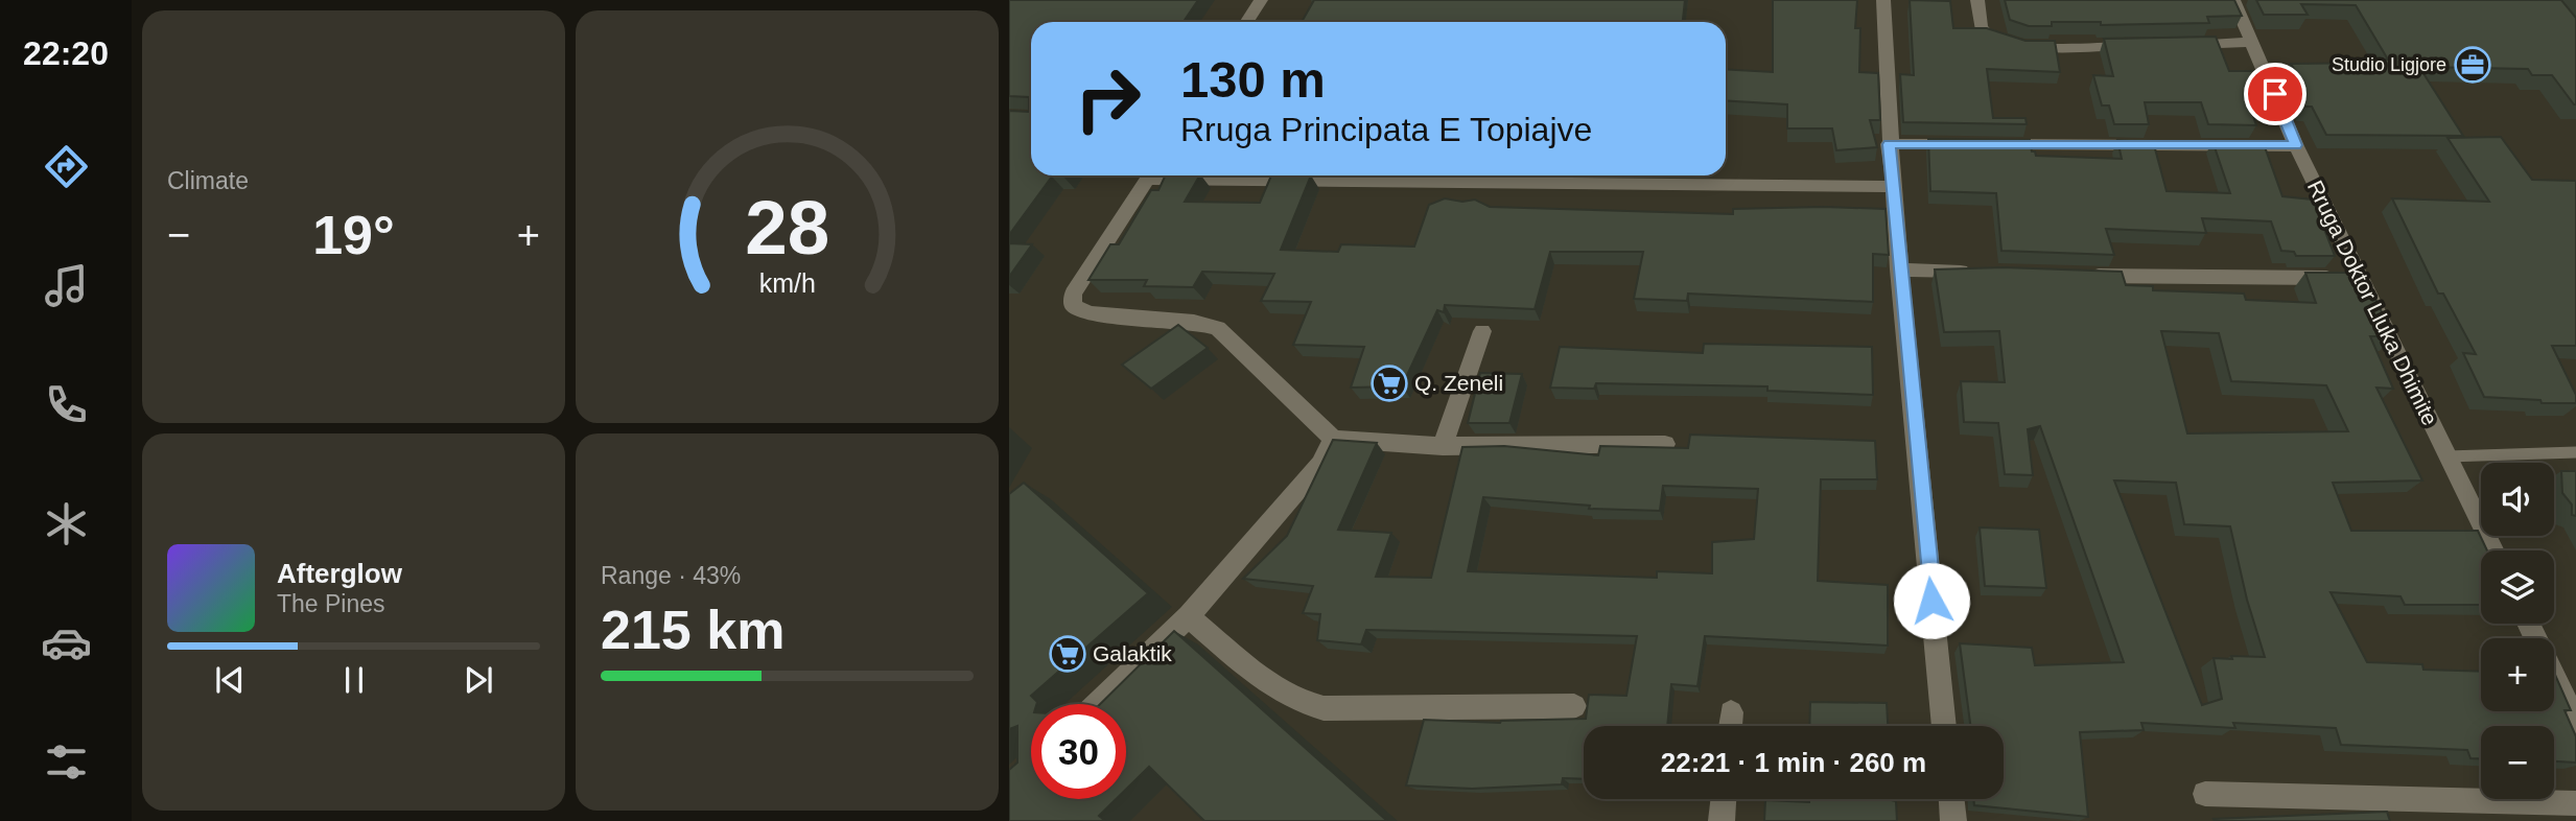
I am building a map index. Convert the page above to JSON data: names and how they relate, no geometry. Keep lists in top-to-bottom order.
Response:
{
  "streets": {
    "street": ["Rruga Doktor Lluka Dhimite"]
  },
  "places": {
    "office": ["Studio Ligjore"],
    "supermarket": ["Q. Zeneli", "Galaktik"]
  },
  "page": {
    "tabs": "22:20",
    "tile": [
      "Climate",
      ["Range · 43%", "215 km"]
    ],
    "turn": ["130 m", "Rruga Principata E Topiajve"],
    "heat": ["−", "19°", "+"],
    "map_buttons": ["+", "−"],
    "song": ["Afterglow", "The Pines"],
    "limit": "30",
    "trip": "22:21 · 1 min · 260 m",
    "gauge": ["28", "km/h"]
  }
}
